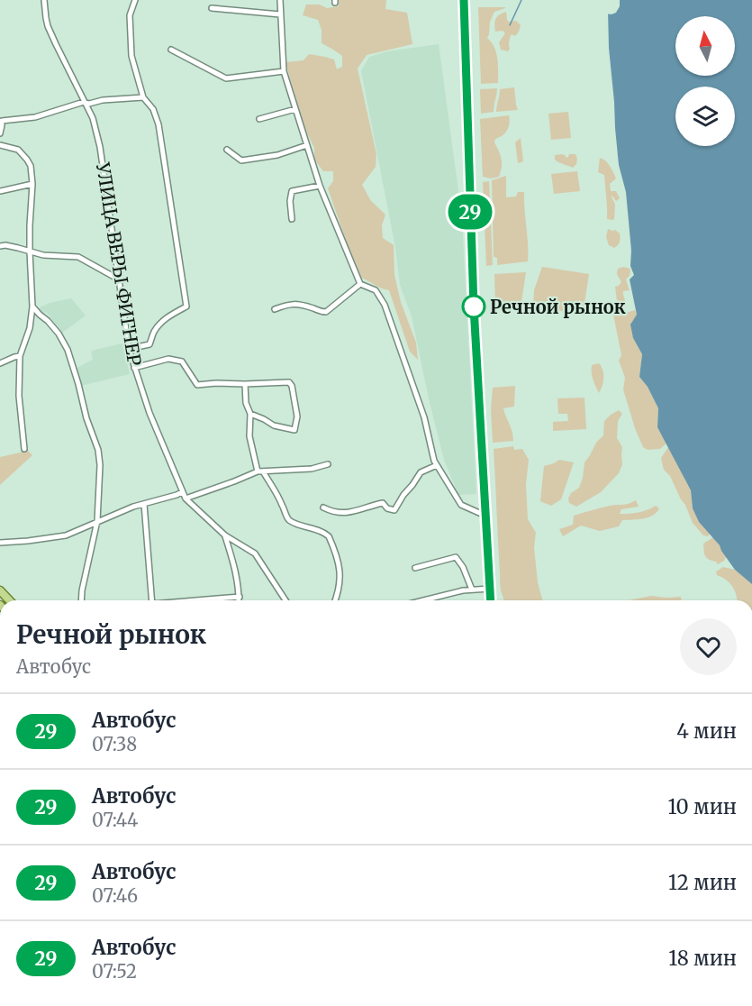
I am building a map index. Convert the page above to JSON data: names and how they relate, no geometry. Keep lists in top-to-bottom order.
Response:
{
  "streets": {
    "street": ["УЛИЦА ВЕРЫ ФИГНЕР"]
  },
  "places": ["Речной рынок"],
  "lines": ["bus line 29"],
  "north": "top",
  "page": {
    "on_map": "29",
    "heading": ["Речной рынок", "Автобус"],
    "list": [
      {
        "mark": "29",
        "name": "Автобус",
        "note": "07:38",
        "value": "4 мин"
      },
      {
        "mark": "29",
        "name": "Автобус",
        "note": "07:44",
        "value": "10 мин"
      },
      {
        "mark": "29",
        "name": "Автобус",
        "note": "07:46",
        "value": "12 мин"
      },
      {
        "mark": "29",
        "name": "Автобус",
        "note": "07:52",
        "value": "18 мин"
      }
    ]
  }
}
